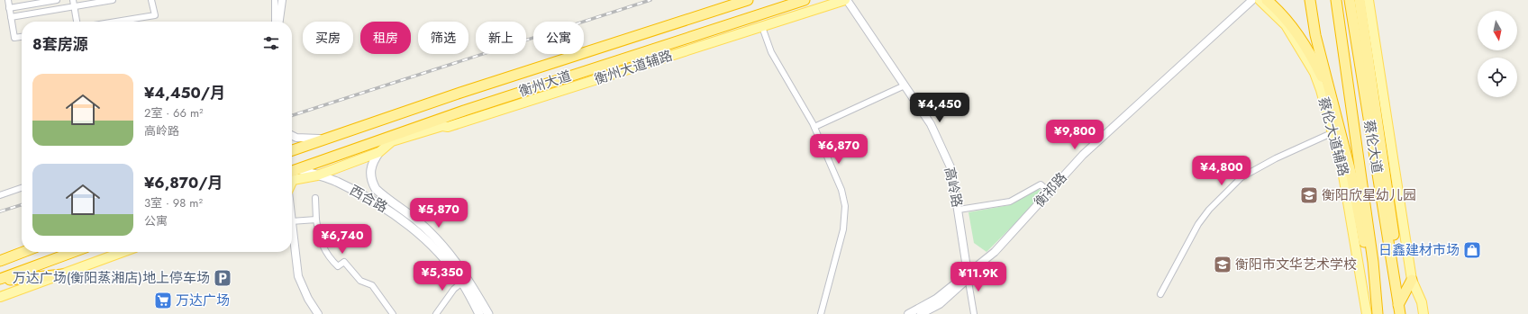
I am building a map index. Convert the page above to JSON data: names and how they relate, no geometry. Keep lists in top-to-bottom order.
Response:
{
  "streets": {
    "highway": ["衡州大道", "蔡伦大道"],
    "main road": ["衡州大道辅路", "蔡伦大道辅路", "西合路"],
    "street": ["高岭路", "衡祁路"]
  },
  "crossings": [
    ["衡州大道辅路", "衡州大道"],
    ["衡州大道辅路", "高岭路"],
    ["衡州大道辅路", "西合路"],
    ["衡州大道", "西合路"],
    ["蔡伦大道辅路", "衡祁路"],
    ["高岭路", "衡祁路"]
  ],
  "places": {
    "school or university": ["衡阳欣星幼儿园", "衡阳市文华艺术学校"],
    "shop": ["日鑫建材市场"],
    "parking": ["万达广场(衡阳蒸湘店)地上停车场"],
    "supermarket": ["万达广场"]
  },
  "north": "bottom",
  "page": {
    "chip": [
      "买房",
      "租房",
      "筛选",
      "新上",
      "公寓"
    ],
    "heading": "8套房源",
    "list": [
      {
        "name": "¥4,450/月",
        "note": "2室 · 66 m² · 高岭路"
      },
      {
        "name": "¥6,870/月",
        "note": "3室 · 98 m² · 公寓"
      }
    ],
    "price": [
      "¥4,450",
      "¥9,800",
      "¥6,870",
      "¥4,800",
      "¥5,870",
      "¥6,740",
      "¥5,350",
      "¥11.9K"
    ]
  }
}
